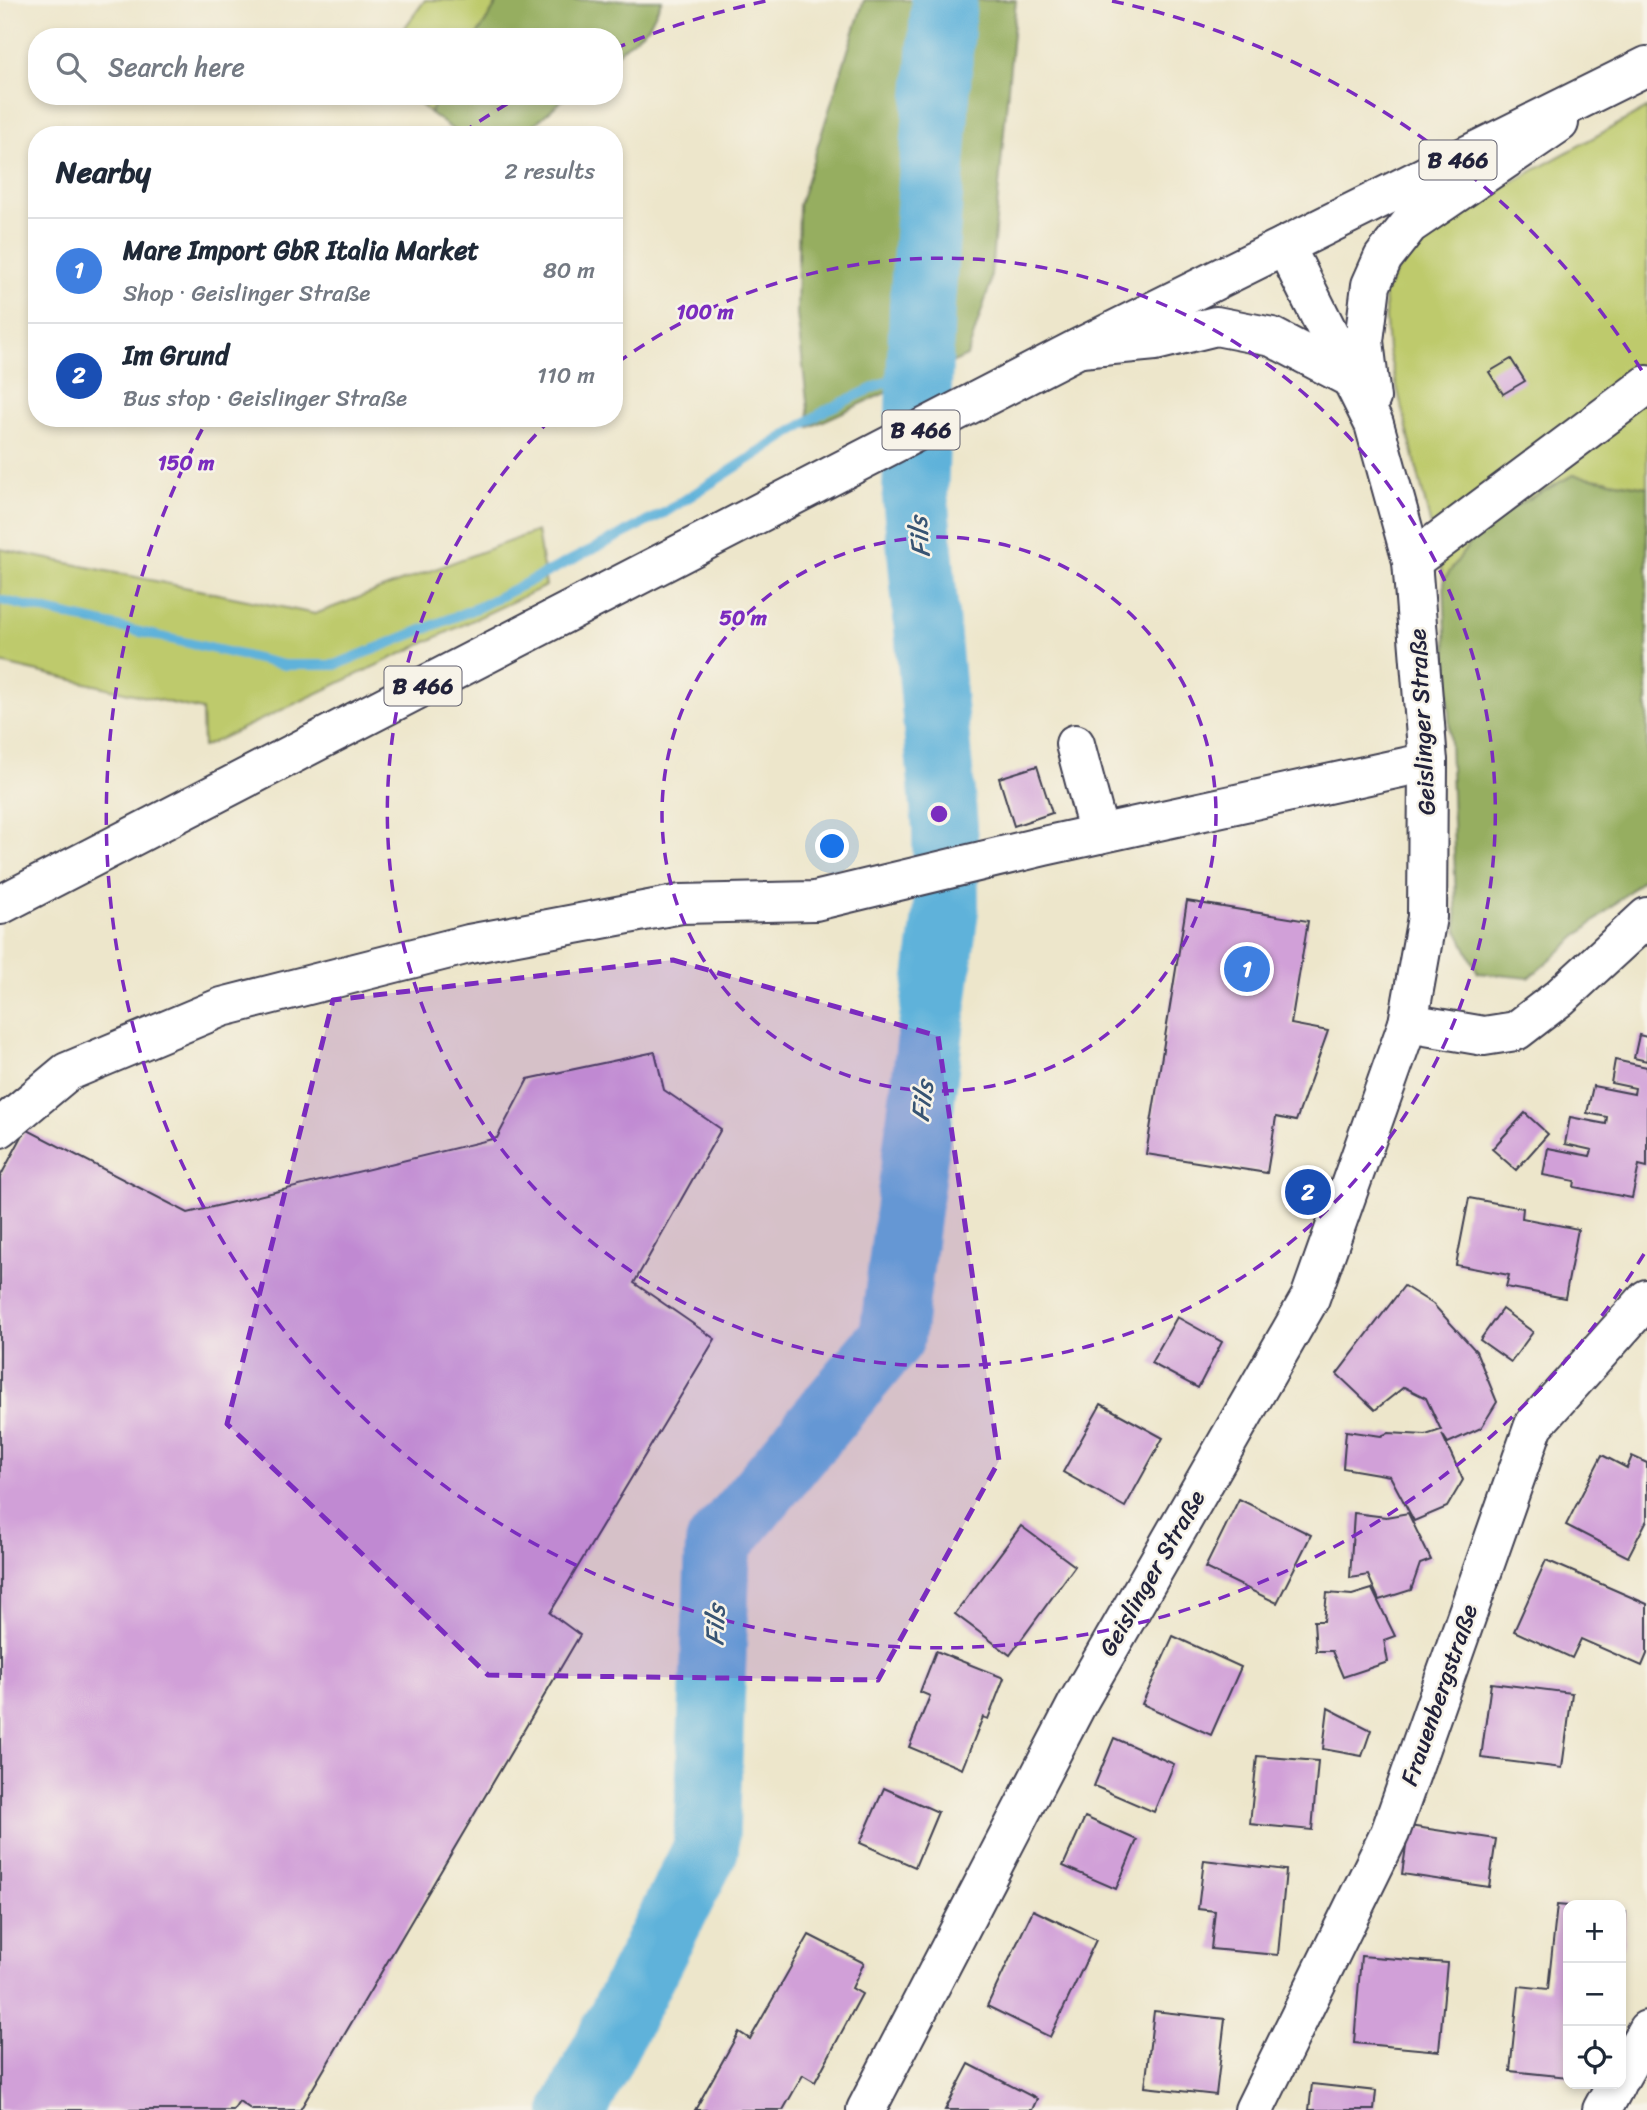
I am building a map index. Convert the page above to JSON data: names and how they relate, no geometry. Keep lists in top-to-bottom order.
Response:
{
  "streets": {
    "street": ["B 466", "Geislinger Straße", "Frauenbergstraße"]
  },
  "crossings": [
    ["B 466", "Geislinger Straße"]
  ],
  "water": ["Fils"],
  "page": {
    "search": "Search here",
    "heading": ["Nearby", "2 results"],
    "list": [
      {
        "mark": "1",
        "name": "Mare Import GbR Italia Market",
        "note": "Shop · Geislinger Straße",
        "value": "80 m"
      },
      {
        "mark": "2",
        "name": "Im Grund",
        "note": "Bus stop · Geislinger Straße",
        "value": "110 m"
      }
    ],
    "pins": ["1", "2"],
    "map_buttons": ["+", "−"]
  },
  "rings": ["100 m", "150 m", "50 m"]
}
